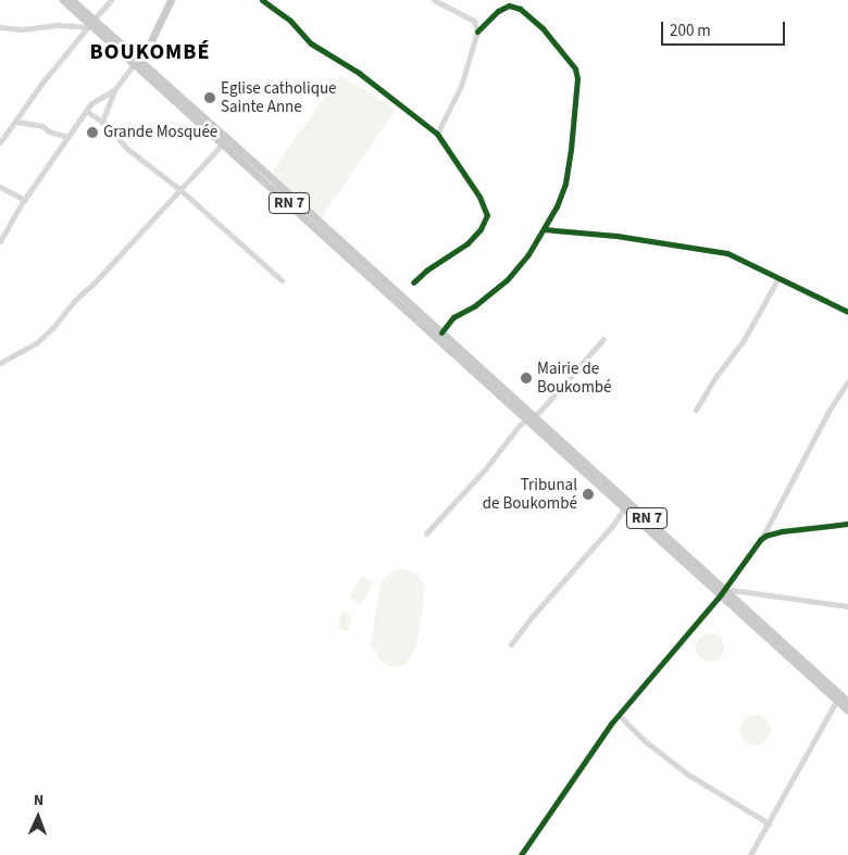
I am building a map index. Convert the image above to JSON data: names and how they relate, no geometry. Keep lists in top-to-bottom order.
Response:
{
  "streets": {
    "main road": ["RN 7"]
  },
  "districts": ["BOUKOMBÉ"],
  "places": [
    "Eglise catholique Sainte Anne",
    "Grande Mosquée",
    "Mairie de Boukombé",
    "Tribunal de Boukombé"
  ],
  "scale_bar": "200 m",
  "north": "top"
}
